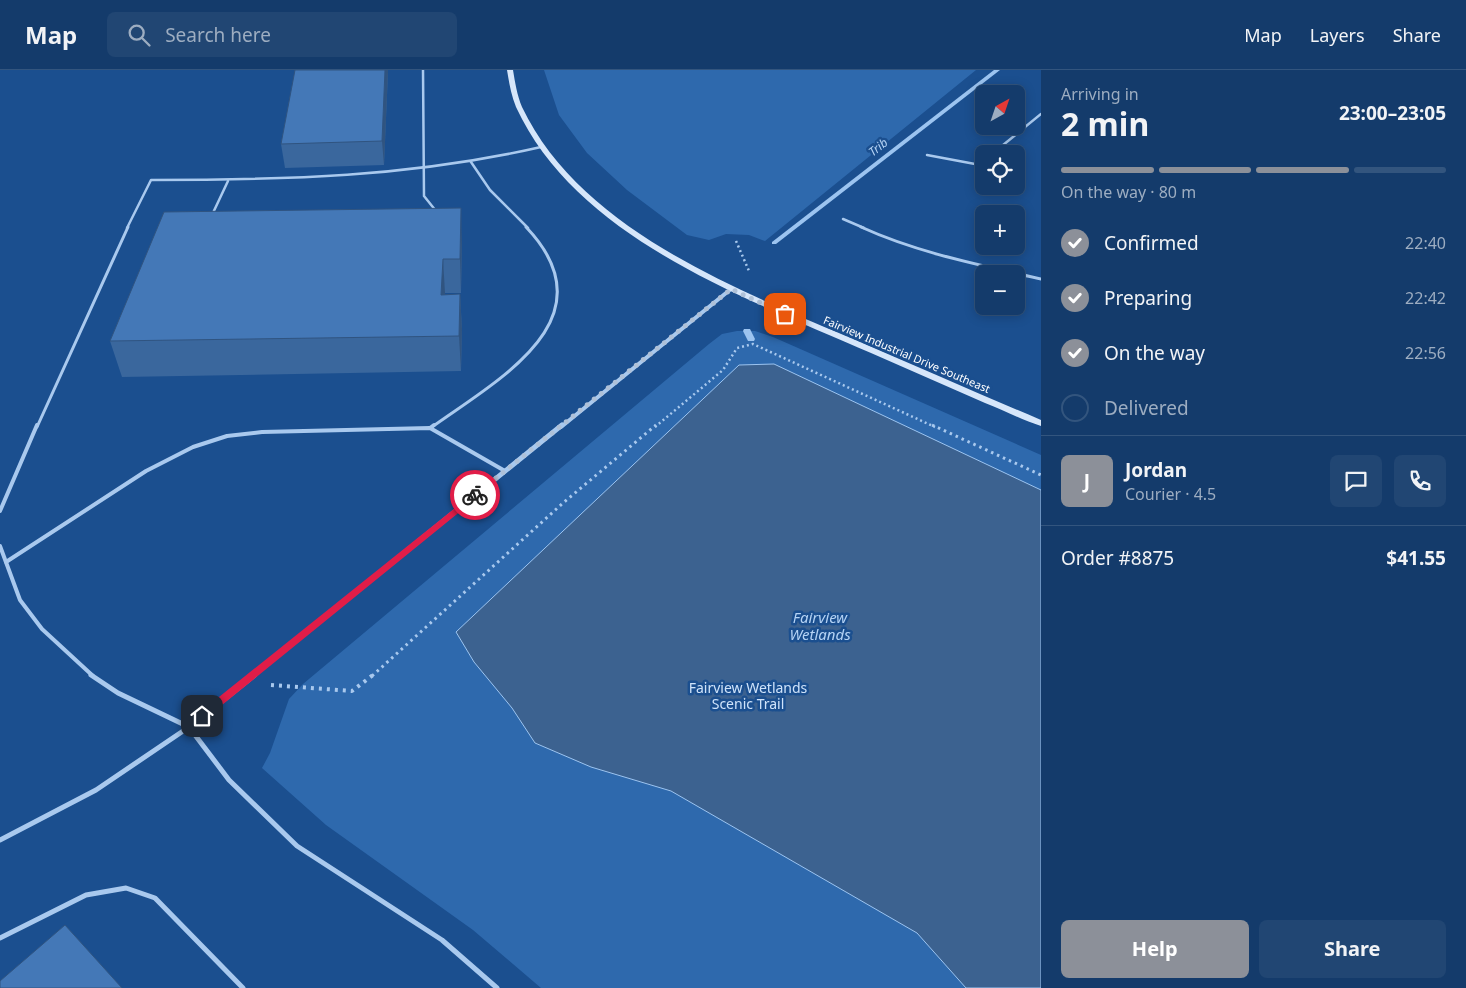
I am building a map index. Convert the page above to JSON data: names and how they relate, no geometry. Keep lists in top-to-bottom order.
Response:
{
  "streets": {
    "main road": ["Fairview Industrial Drive Southeast"]
  },
  "water": ["Trib", "Fairview Wetlands"],
  "parks": ["Fairview Wetlands Scenic Trail"],
  "north": "top right",
  "page": {
    "header": "Map",
    "search": "Search here",
    "nav": ["Map", "Layers", "Share"],
    "heading": ["2 min", "Arriving in", "23:00–23:05"],
    "panel": [
      "Jordan",
      "Courier · 4.5",
      "Order #8875",
      "$41.55"
    ],
    "map_buttons": ["+", "−"],
    "bar": "On the way · 80 m",
    "list": [
      ["Confirmed", "22:40"],
      ["Preparing", "22:42"],
      ["On the way", "22:56"],
      "Delivered"
    ],
    "round": "J",
    "buttons": ["Help", "Share"]
  }
}
